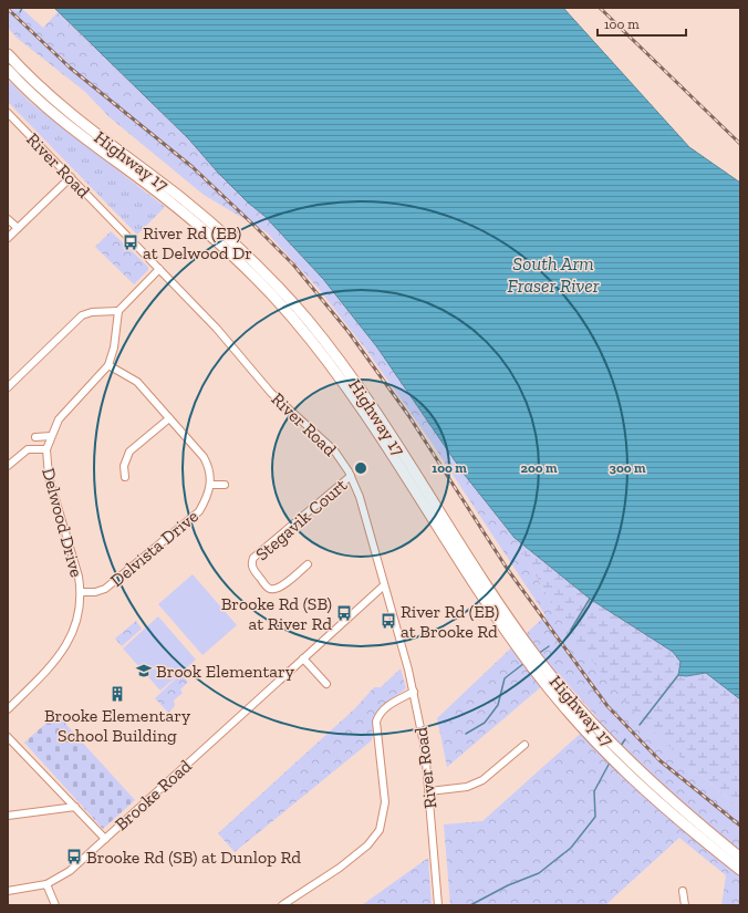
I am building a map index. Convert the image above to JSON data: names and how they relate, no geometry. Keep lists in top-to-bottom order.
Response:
{
  "streets": {
    "highway": ["Highway 17"],
    "street": [
      "River Road",
      "Stegavik Court",
      "Delwood Drive",
      "Delvista Drive",
      "Brooke Road"
    ]
  },
  "crossings": [
    ["River Road", "Stegavik Court"],
    ["River Road", "Brooke Road"],
    ["Delwood Drive", "Delvista Drive"]
  ],
  "water": ["South Arm Fraser River"],
  "places": {
    "bus stop": [
      "River Rd (EB) at Delwood Dr",
      "Brooke Rd (SB) at River Rd",
      "River Rd (EB) at Brooke Rd",
      "Brooke Rd (SB) at Dunlop Rd"
    ],
    "school or university": ["Brook Elementary"],
    "building": ["Brooke Elementary School Building"]
  },
  "scale_bar": "100 m",
  "rings": ["100 m", "200 m", "300 m"]
}
